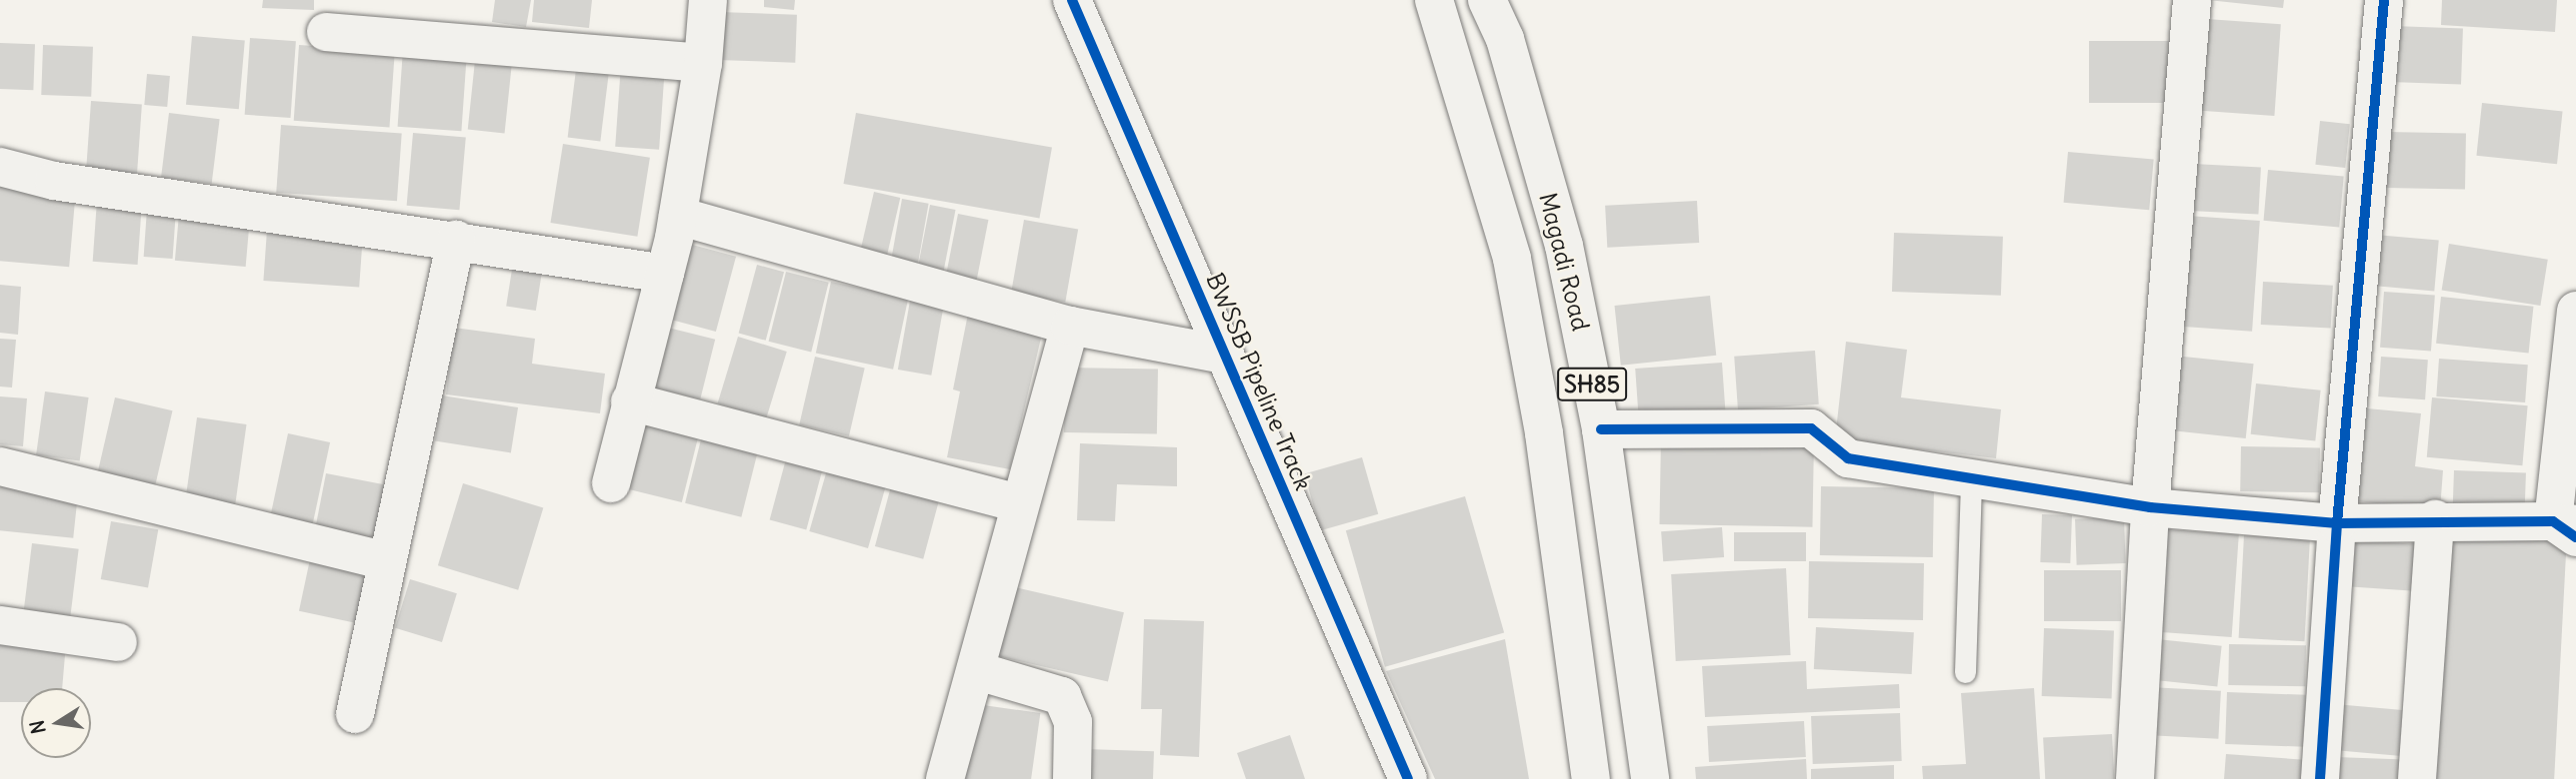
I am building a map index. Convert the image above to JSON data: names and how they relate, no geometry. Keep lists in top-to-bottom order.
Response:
{
  "streets": {
    "street": ["Magadi Road", "BWSSB Pipeline Track", "SH85"]
  },
  "north": "left"
}
